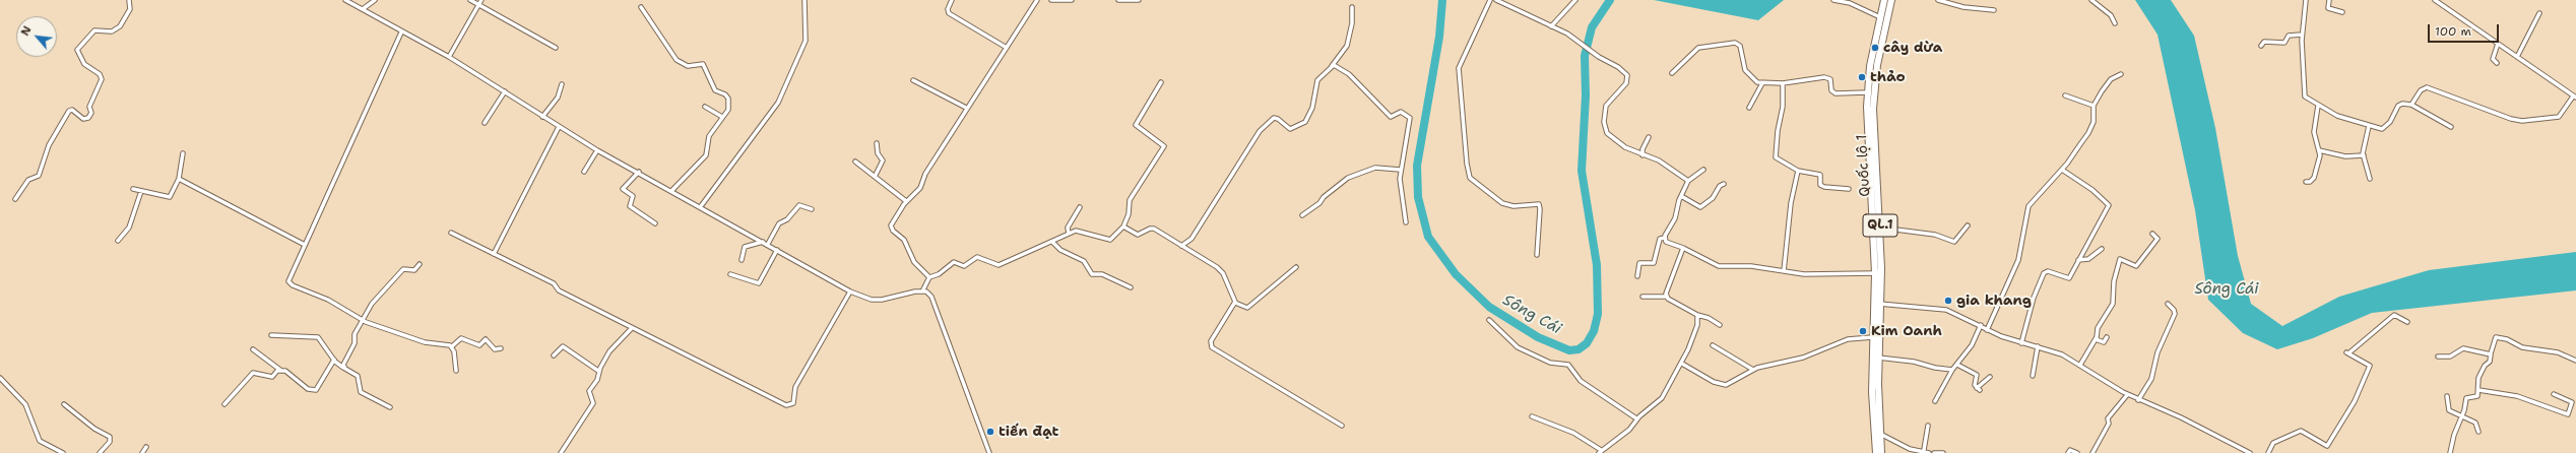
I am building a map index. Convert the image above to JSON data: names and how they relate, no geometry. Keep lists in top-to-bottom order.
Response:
{
  "streets": {
    "highway": ["Quốc lộ 1", "QL.1"]
  },
  "water": ["Sông Cái"],
  "places": [
    "cây dừa",
    "thảo",
    "gia khang",
    "Kim Oanh",
    "tiến đạt"
  ],
  "scale_bar": "100 m",
  "north": "top left"
}
